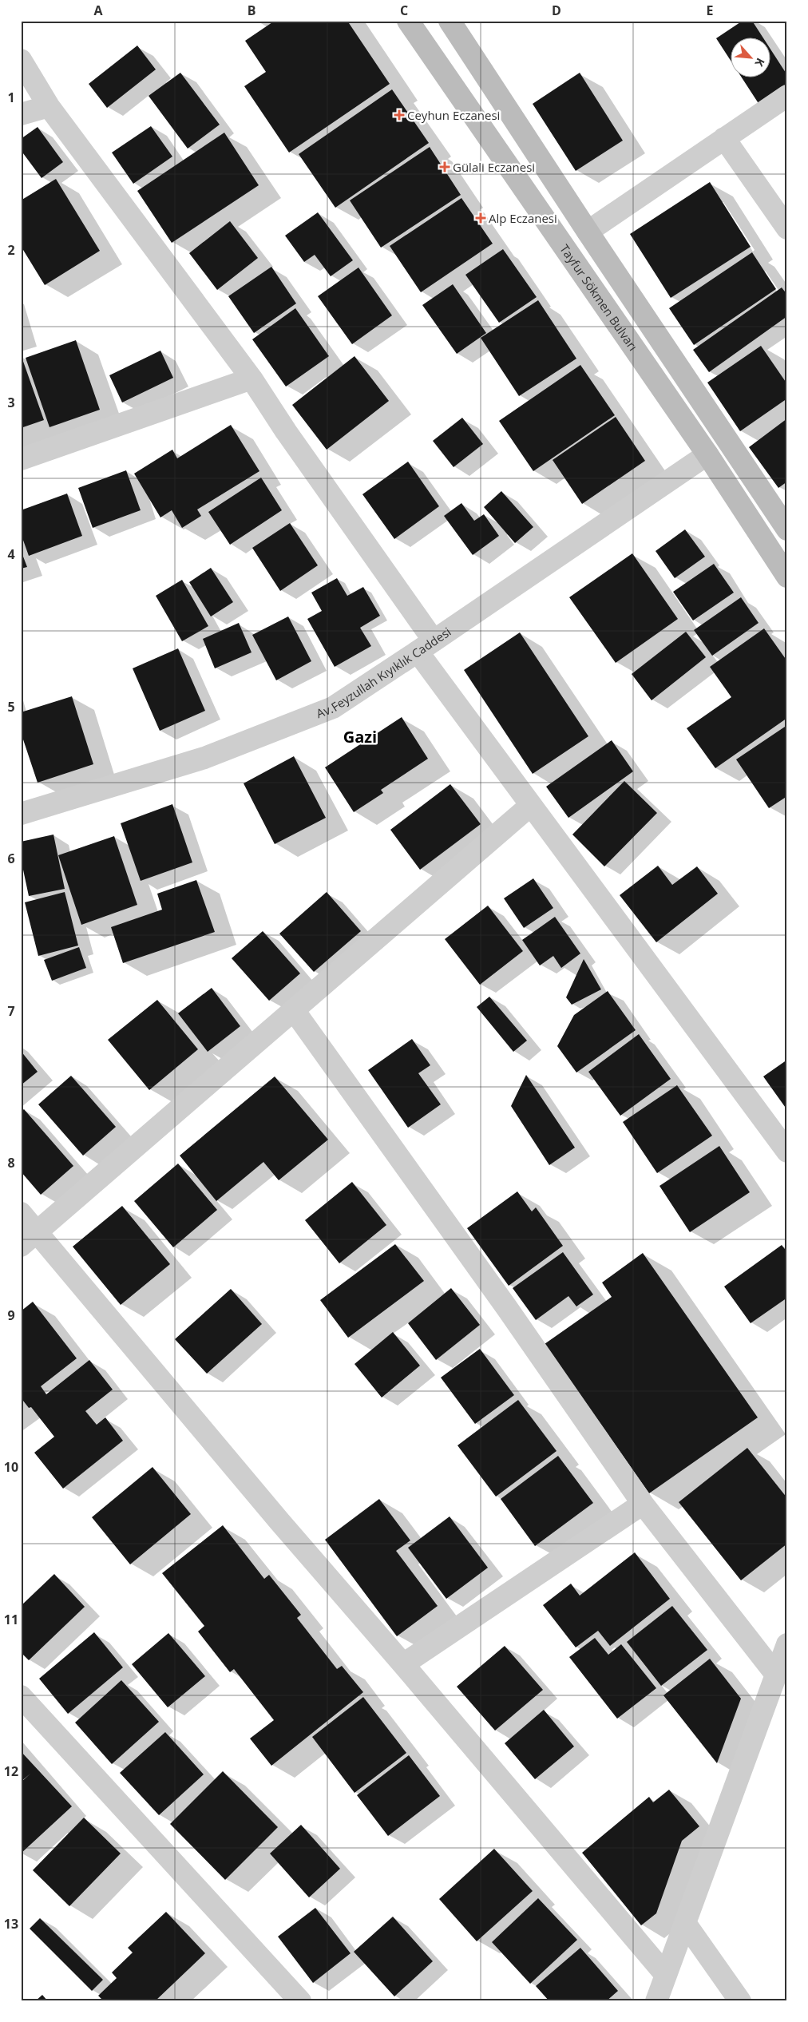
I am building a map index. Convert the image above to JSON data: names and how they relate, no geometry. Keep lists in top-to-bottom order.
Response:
{
  "streets": {
    "main road": ["Tayfur Sökmen Bulvarı"],
    "street": ["Av.Feyzullah Kıyıklık Caddesi"]
  },
  "crossings": [
    ["Tayfur Sökmen Bulvarı", "Av.Feyzullah Kıyıklık Caddesi"]
  ],
  "districts": ["Gazi"],
  "places": {
    "health": ["Ceyhun Eczanesi", "Gülali Eczanesi", "Alp Eczanesi"]
  },
  "north": "bottom right",
  "grid": {
    "columns": [
      "A",
      "B",
      "C",
      "D",
      "E"
    ],
    "rows": [
      "1",
      "2",
      "3",
      "4",
      "5",
      "6",
      "7",
      "8",
      "9",
      "10",
      "11",
      "12",
      "13"
    ]
  }
}
